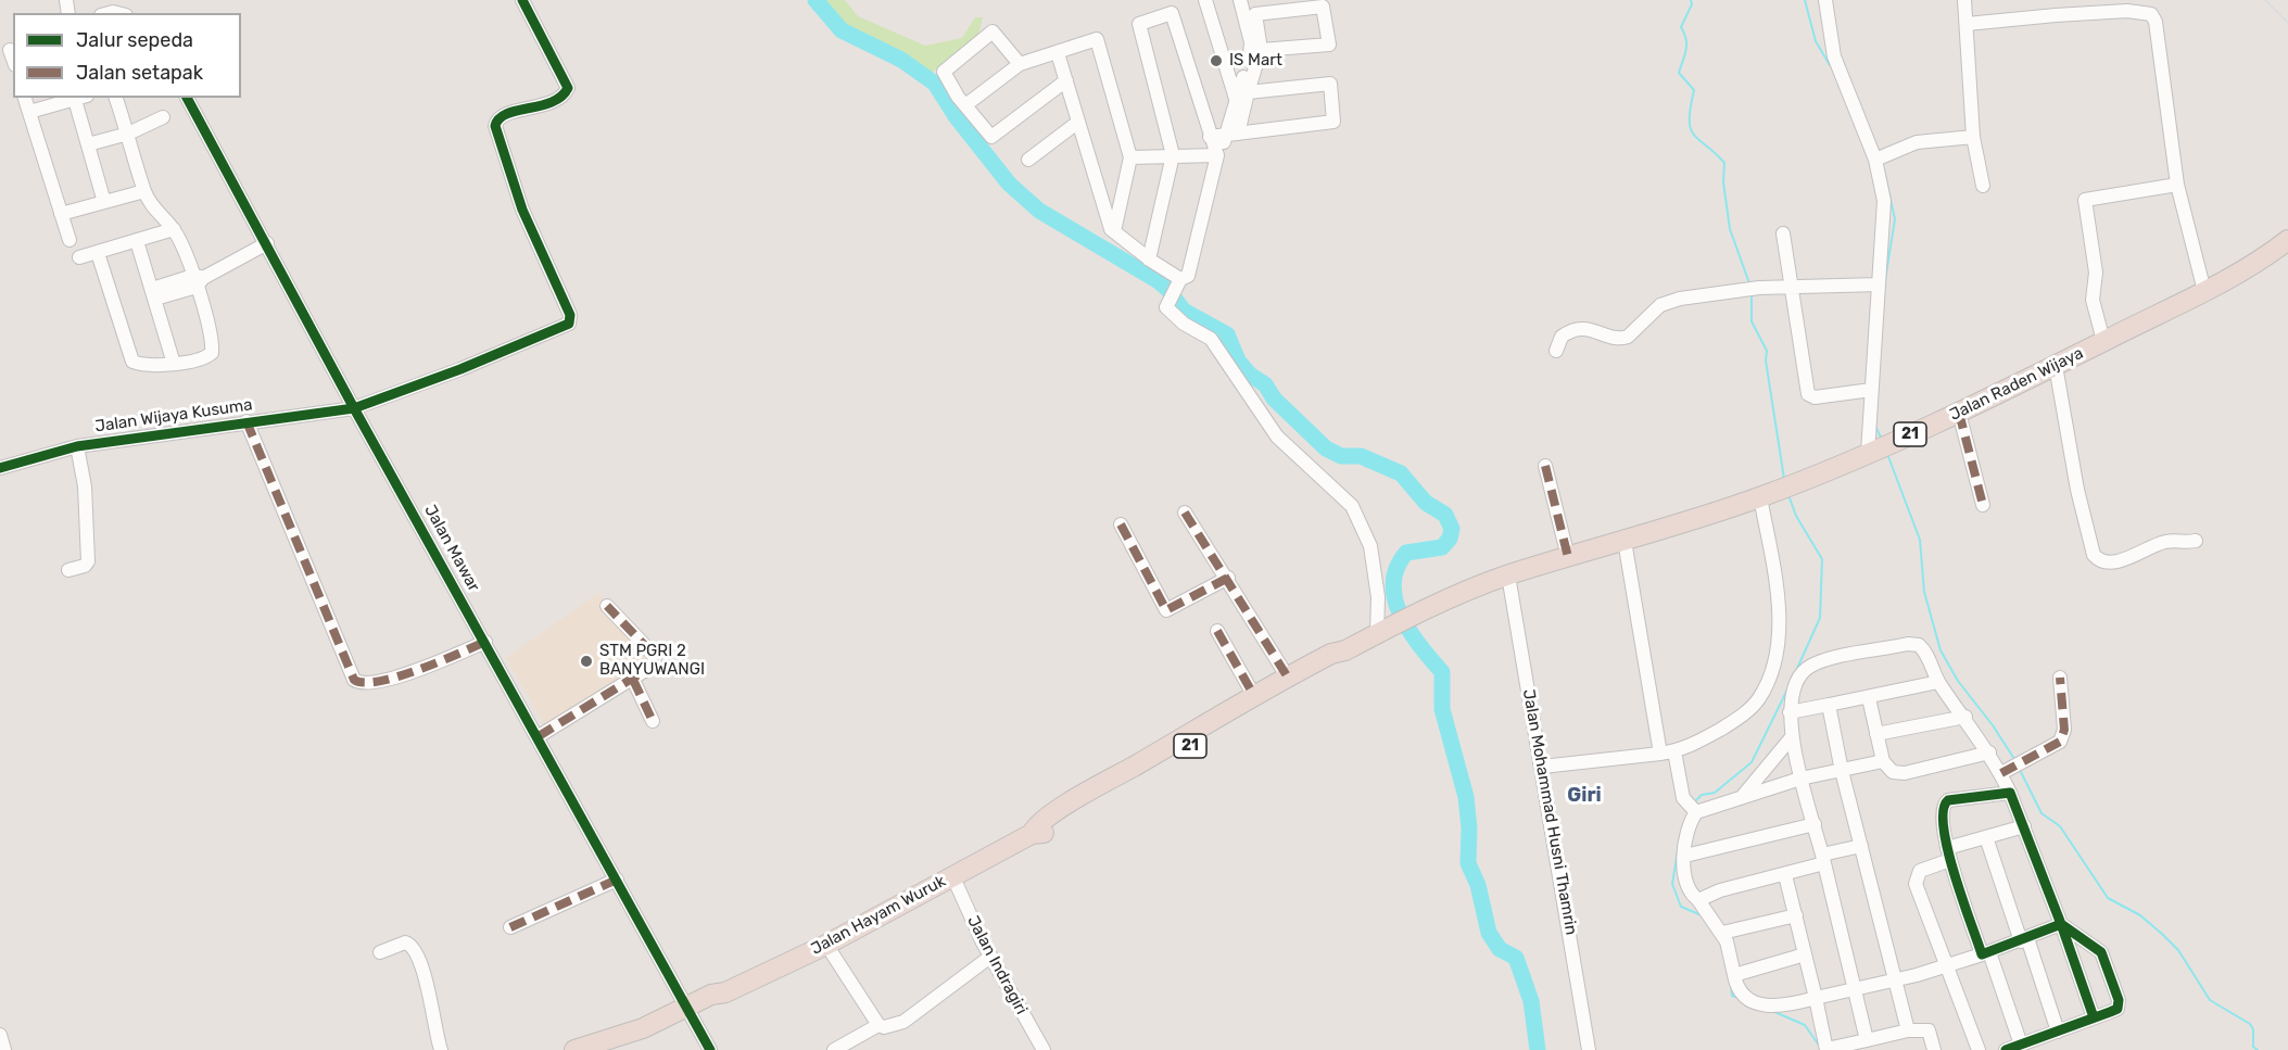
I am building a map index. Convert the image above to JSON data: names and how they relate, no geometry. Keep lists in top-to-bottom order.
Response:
{
  "streets": {
    "highway": ["Jalan Raden Wijaya", "21", "Jalan Hayam Wuruk"],
    "street": [
      "Jalan Wijaya Kusuma",
      "Jalan Mawar",
      "Jalan Mohammad Husni Thamrin",
      "Jalan Indragiri"
    ]
  },
  "crossings": [
    ["Jalan Raden Wijaya", "Jalan Mohammad Husni Thamrin"],
    ["Jalan Raden Wijaya", "Jalan Hayam Wuruk"],
    ["Jalan Wijaya Kusuma", "Jalan Mawar"],
    ["21", "Jalan Mawar"],
    ["21", "Jalan Hayam Wuruk"],
    ["Jalan Mawar", "Jalan Hayam Wuruk"],
    ["Jalan Mohammad Husni Thamrin", "Jalan Hayam Wuruk"],
    ["Jalan Hayam Wuruk", "Jalan Indragiri"]
  ],
  "districts": ["Giri"],
  "places": ["IS Mart", "STM PGRI 2 BANYUWANGI"],
  "legend": ["Jalur sepeda", "Jalan setapak"]
}
